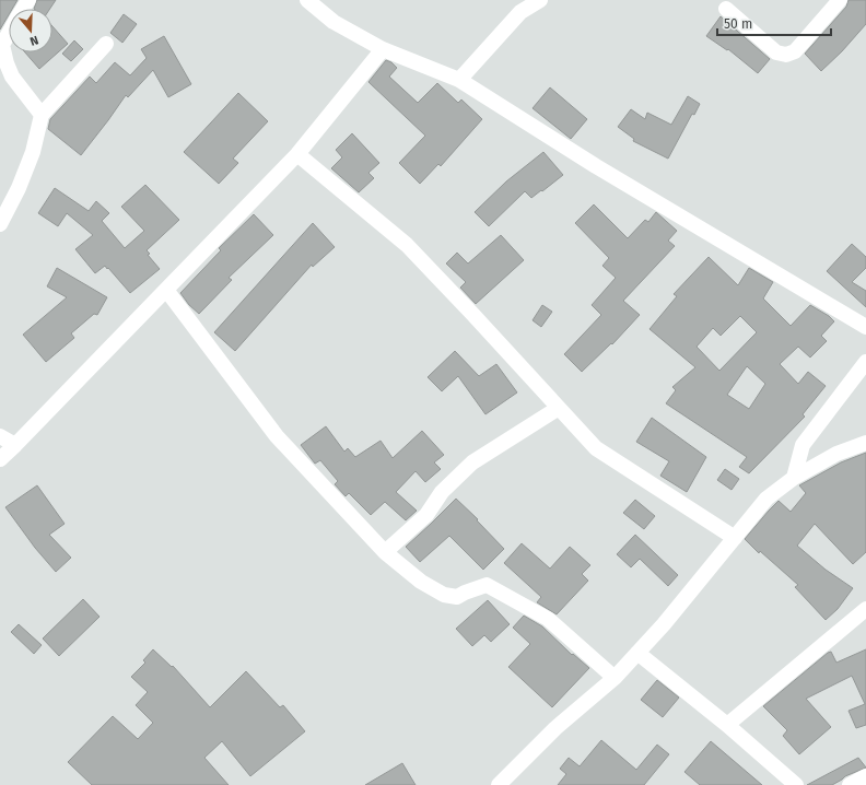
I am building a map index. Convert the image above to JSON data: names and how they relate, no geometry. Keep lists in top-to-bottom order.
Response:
{
  "scale_bar": "50 m",
  "north": "bottom"
}
